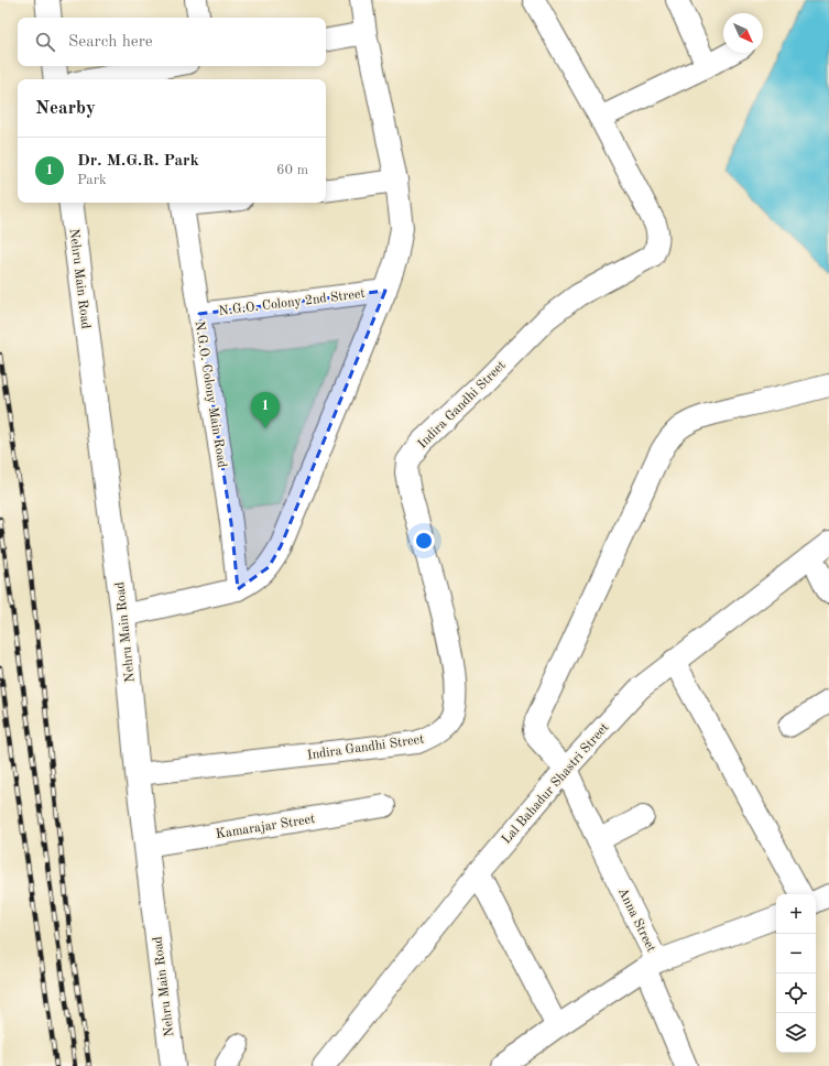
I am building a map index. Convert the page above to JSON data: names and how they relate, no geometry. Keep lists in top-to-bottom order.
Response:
{
  "streets": {
    "street": [
      "Nehru Main Road",
      "N.G.O. Colony 2nd Street",
      "N.G.O. Colony Main Road",
      "Indira Gandhi Street",
      "Lal Bahadur Shastri Street",
      "Kamarajar Street",
      "Anna Street"
    ]
  },
  "crossings": [
    ["Nehru Main Road", "Indira Gandhi Street"],
    ["Nehru Main Road", "Kamarajar Street"],
    ["N.G.O. Colony 2nd Street", "N.G.O. Colony Main Road"],
    ["Lal Bahadur Shastri Street", "Anna Street"]
  ],
  "north": "bottom right",
  "page": {
    "search": "Search here",
    "heading": "Nearby",
    "list": [
      {
        "mark": "1",
        "name": "Dr. M.G.R. Park",
        "note": "Park",
        "value": "60 m"
      }
    ],
    "pins": "1",
    "map_buttons": ["+", "−"]
  }
}
